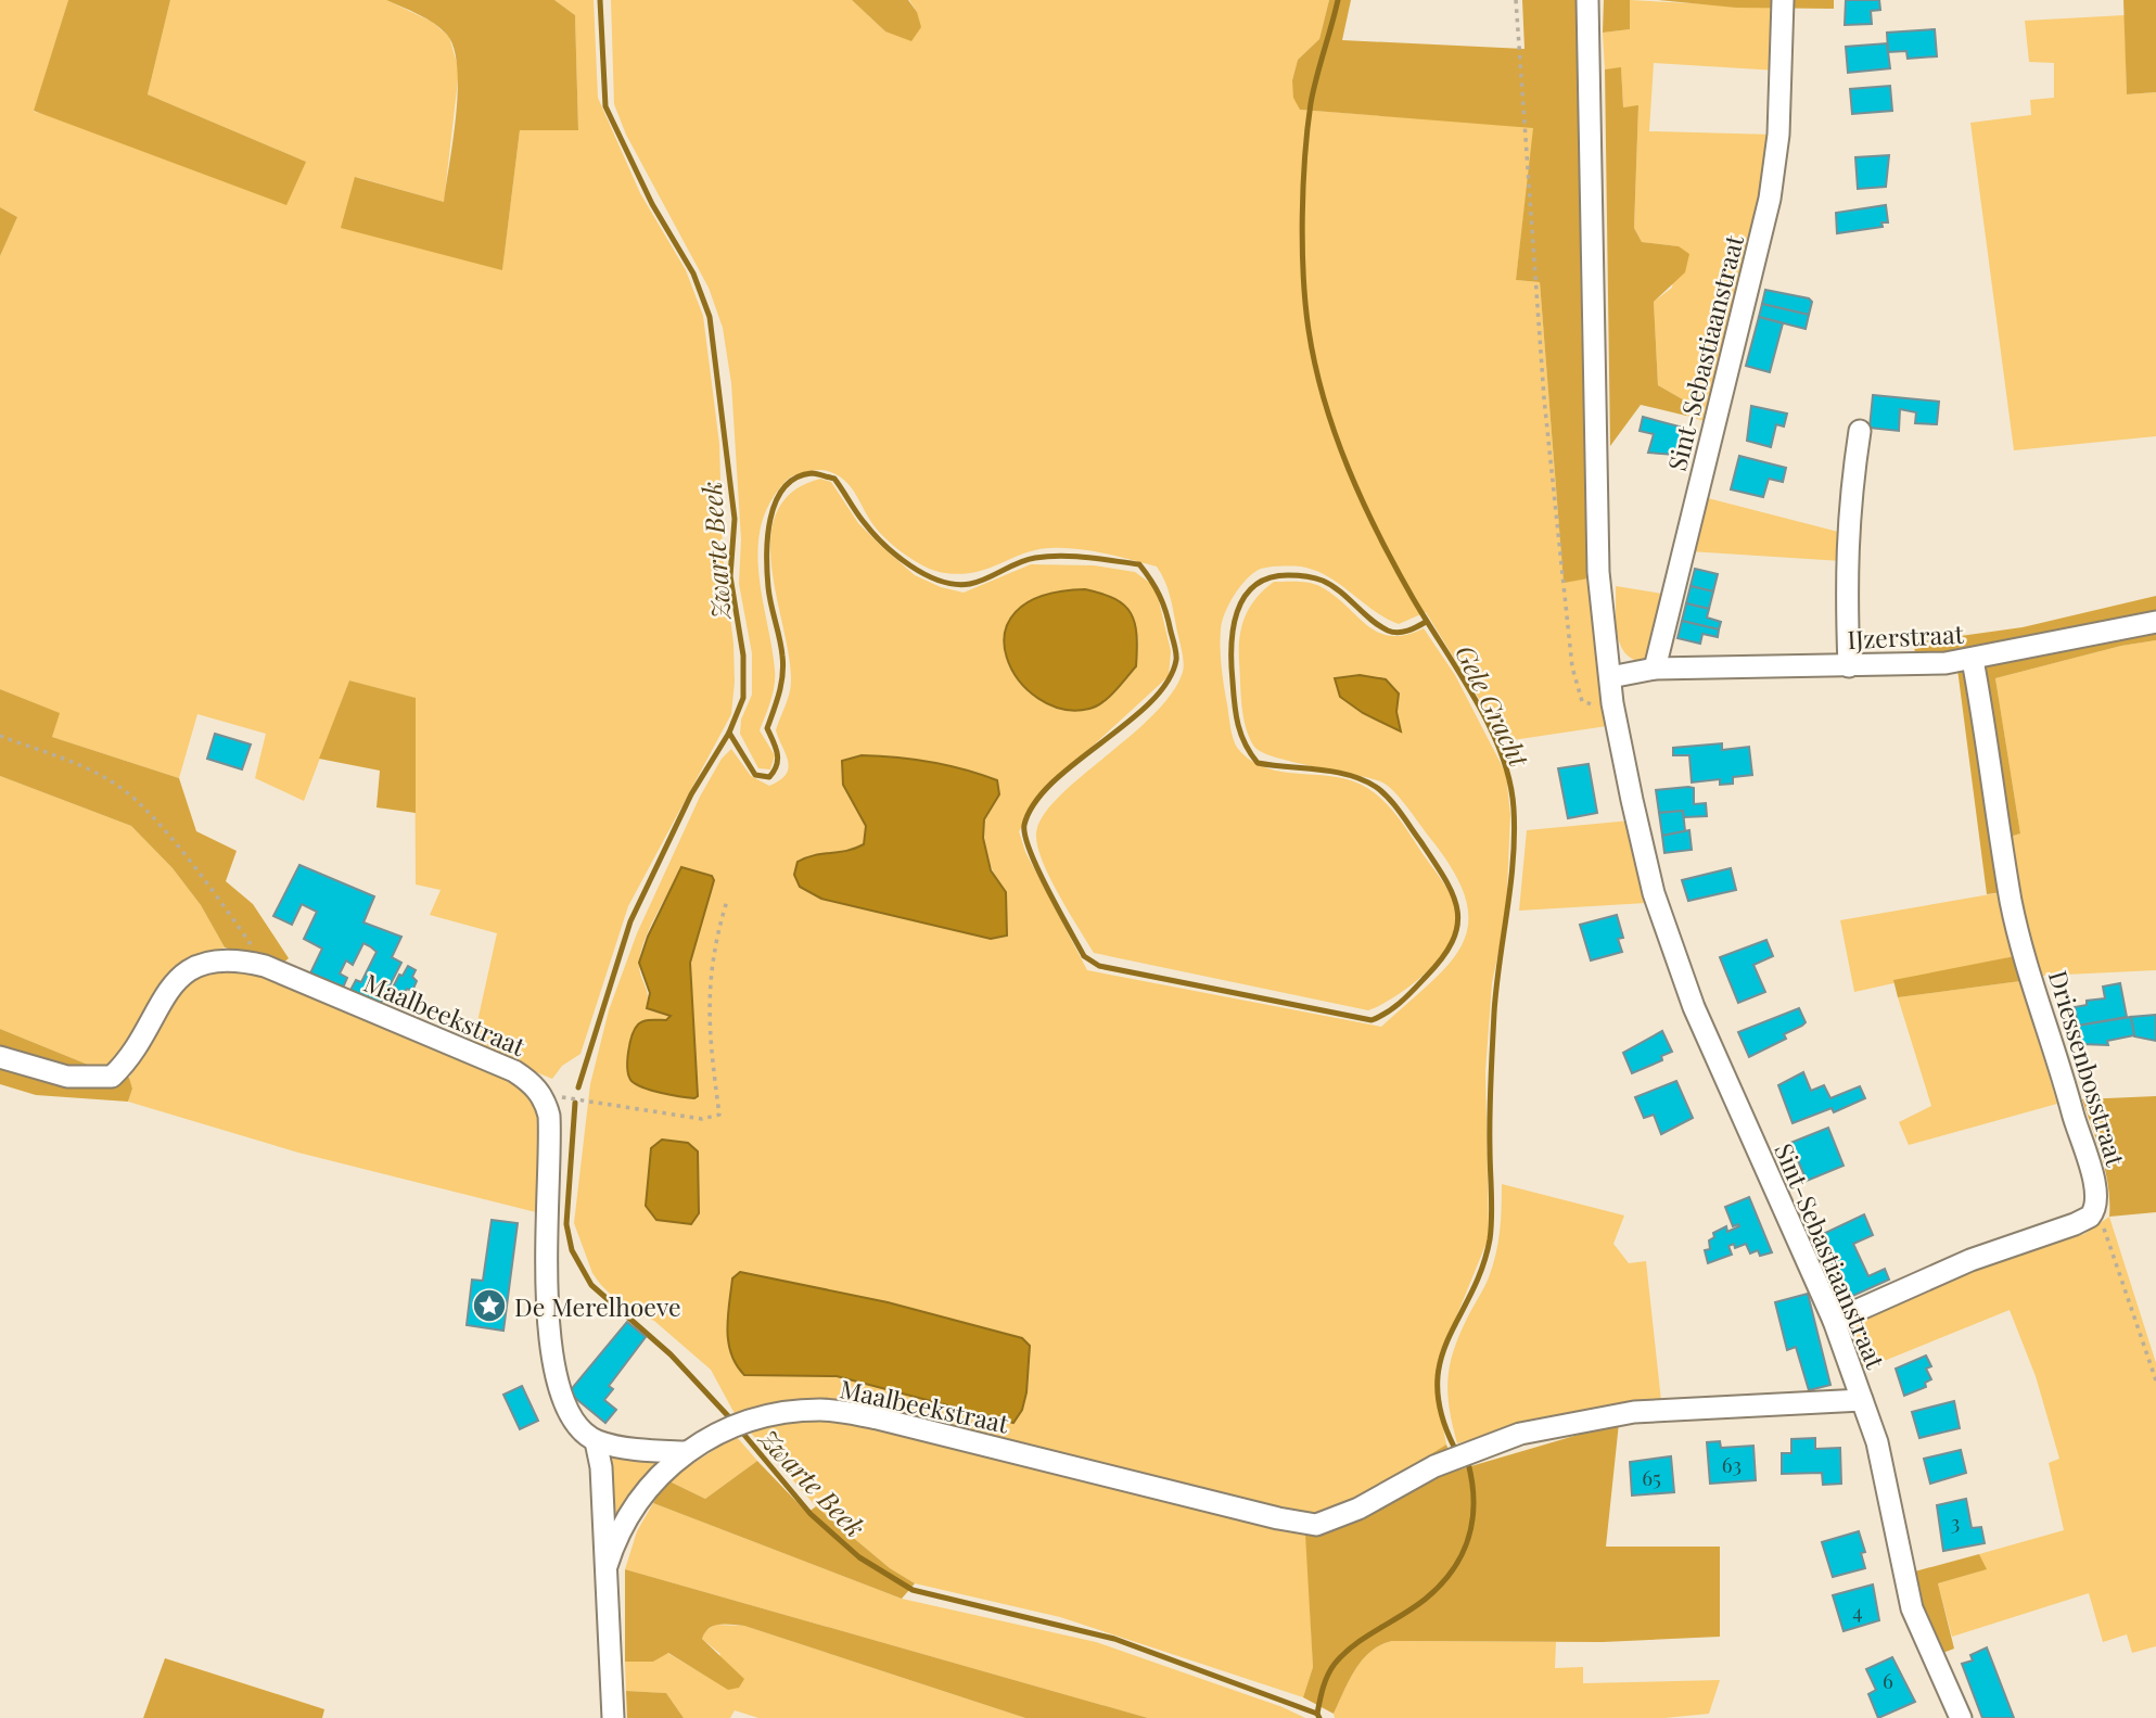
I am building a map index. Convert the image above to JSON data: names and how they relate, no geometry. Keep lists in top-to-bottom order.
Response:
{
  "streets": {
    "street": [
      "Sint-Sebastiaanstraat",
      "IJzerstraat",
      "Maalbeekstraat",
      "Driessenbosstraat"
    ]
  },
  "crossings": [
    ["Sint-Sebastiaanstraat", "IJzerstraat"],
    ["Sint-Sebastiaanstraat", "Maalbeekstraat"],
    ["IJzerstraat", "Driessenbosstraat"]
  ],
  "water": ["Zwarte Beek", "Gele Gracht"],
  "places": {
    "place": ["De Merelhoeve"]
  },
  "house_numbers": [
    "63",
    "65",
    "3",
    "4",
    "6"
  ]
}
